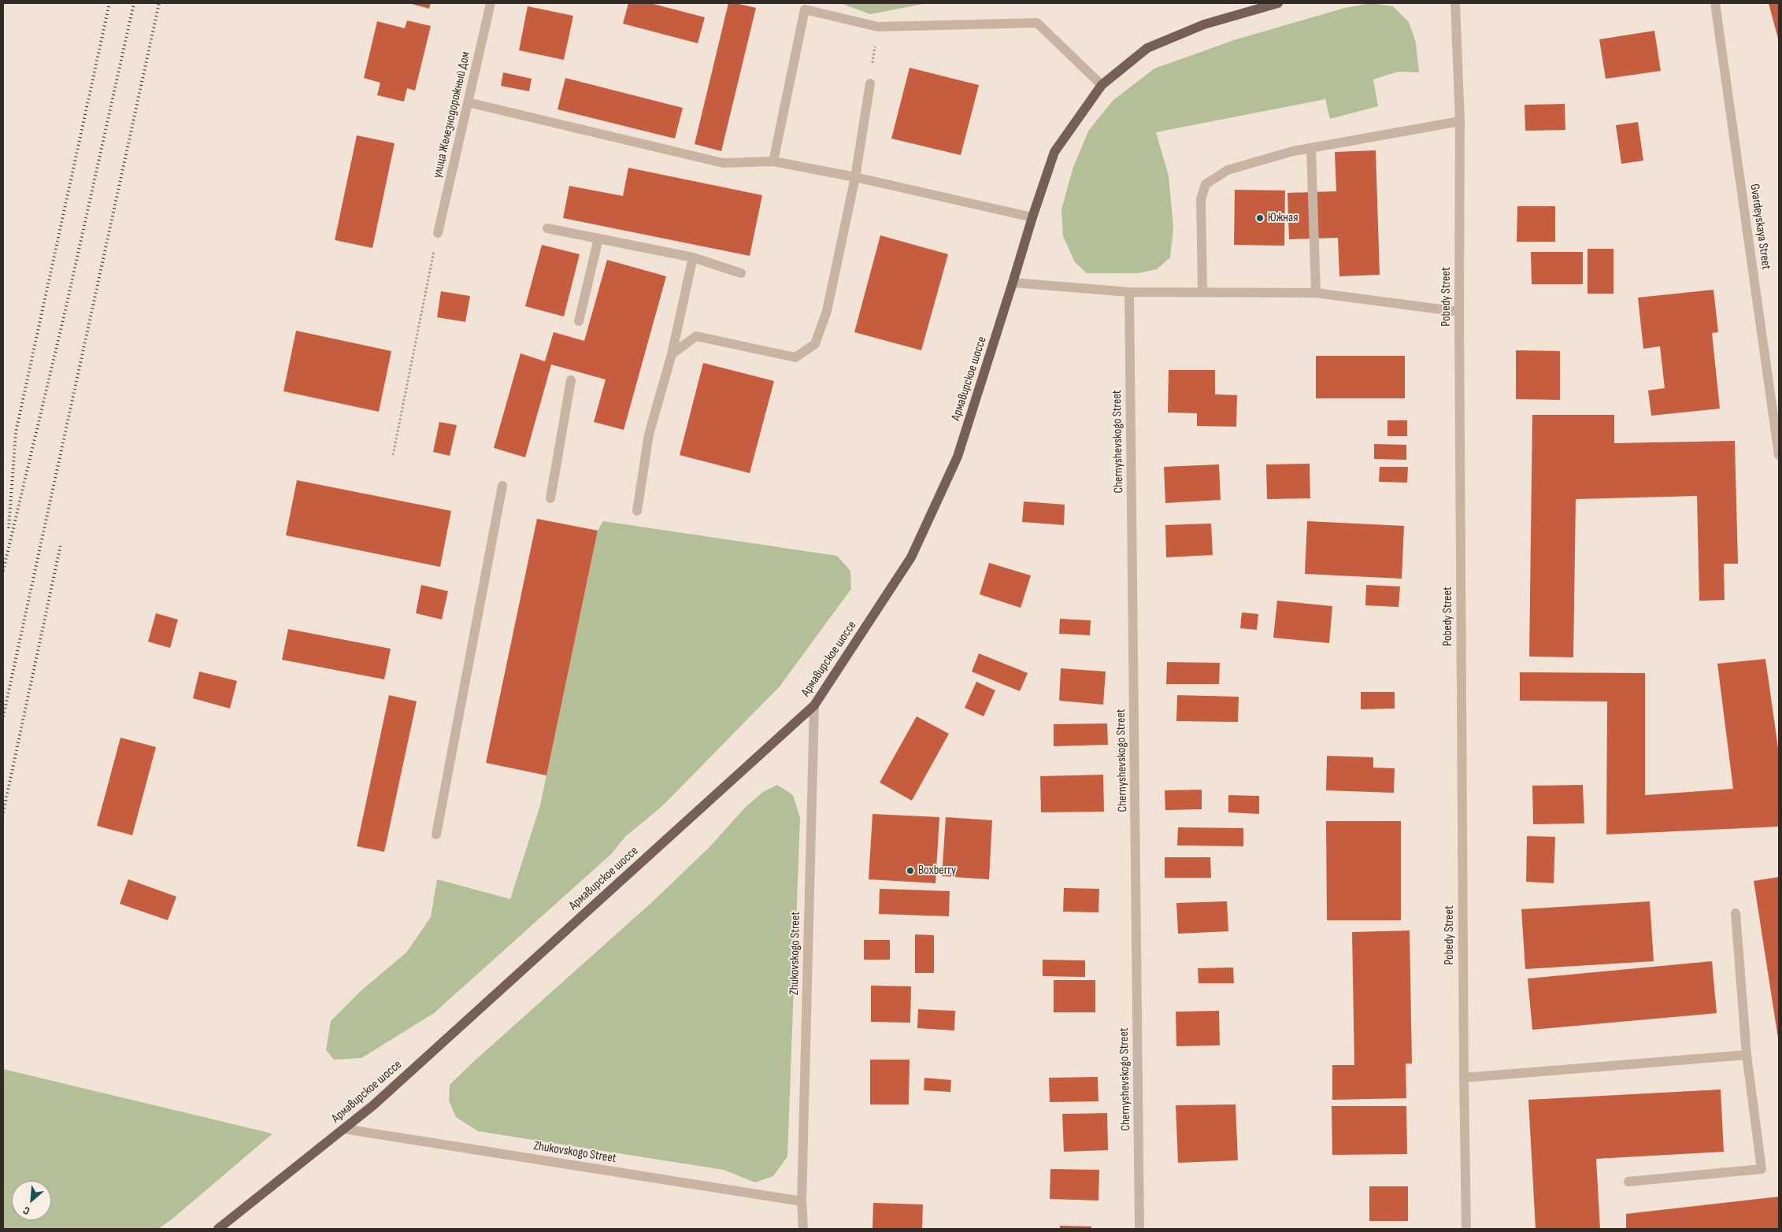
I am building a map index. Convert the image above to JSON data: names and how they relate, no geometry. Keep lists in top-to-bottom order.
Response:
{
  "streets": {
    "main road": ["Армавирское шоссе"],
    "street": [
      "улица Железнодорожный Дом",
      "Gvardeyskaya Street",
      "Pobedy Street",
      "Chernyshevskogo Street",
      "Zhukovskogo Street"
    ]
  },
  "crossings": [
    ["Армавирское шоссе", "Zhukovskogo Street"]
  ],
  "places": ["Южная", "Boxberry"],
  "north": "bottom left"
}
